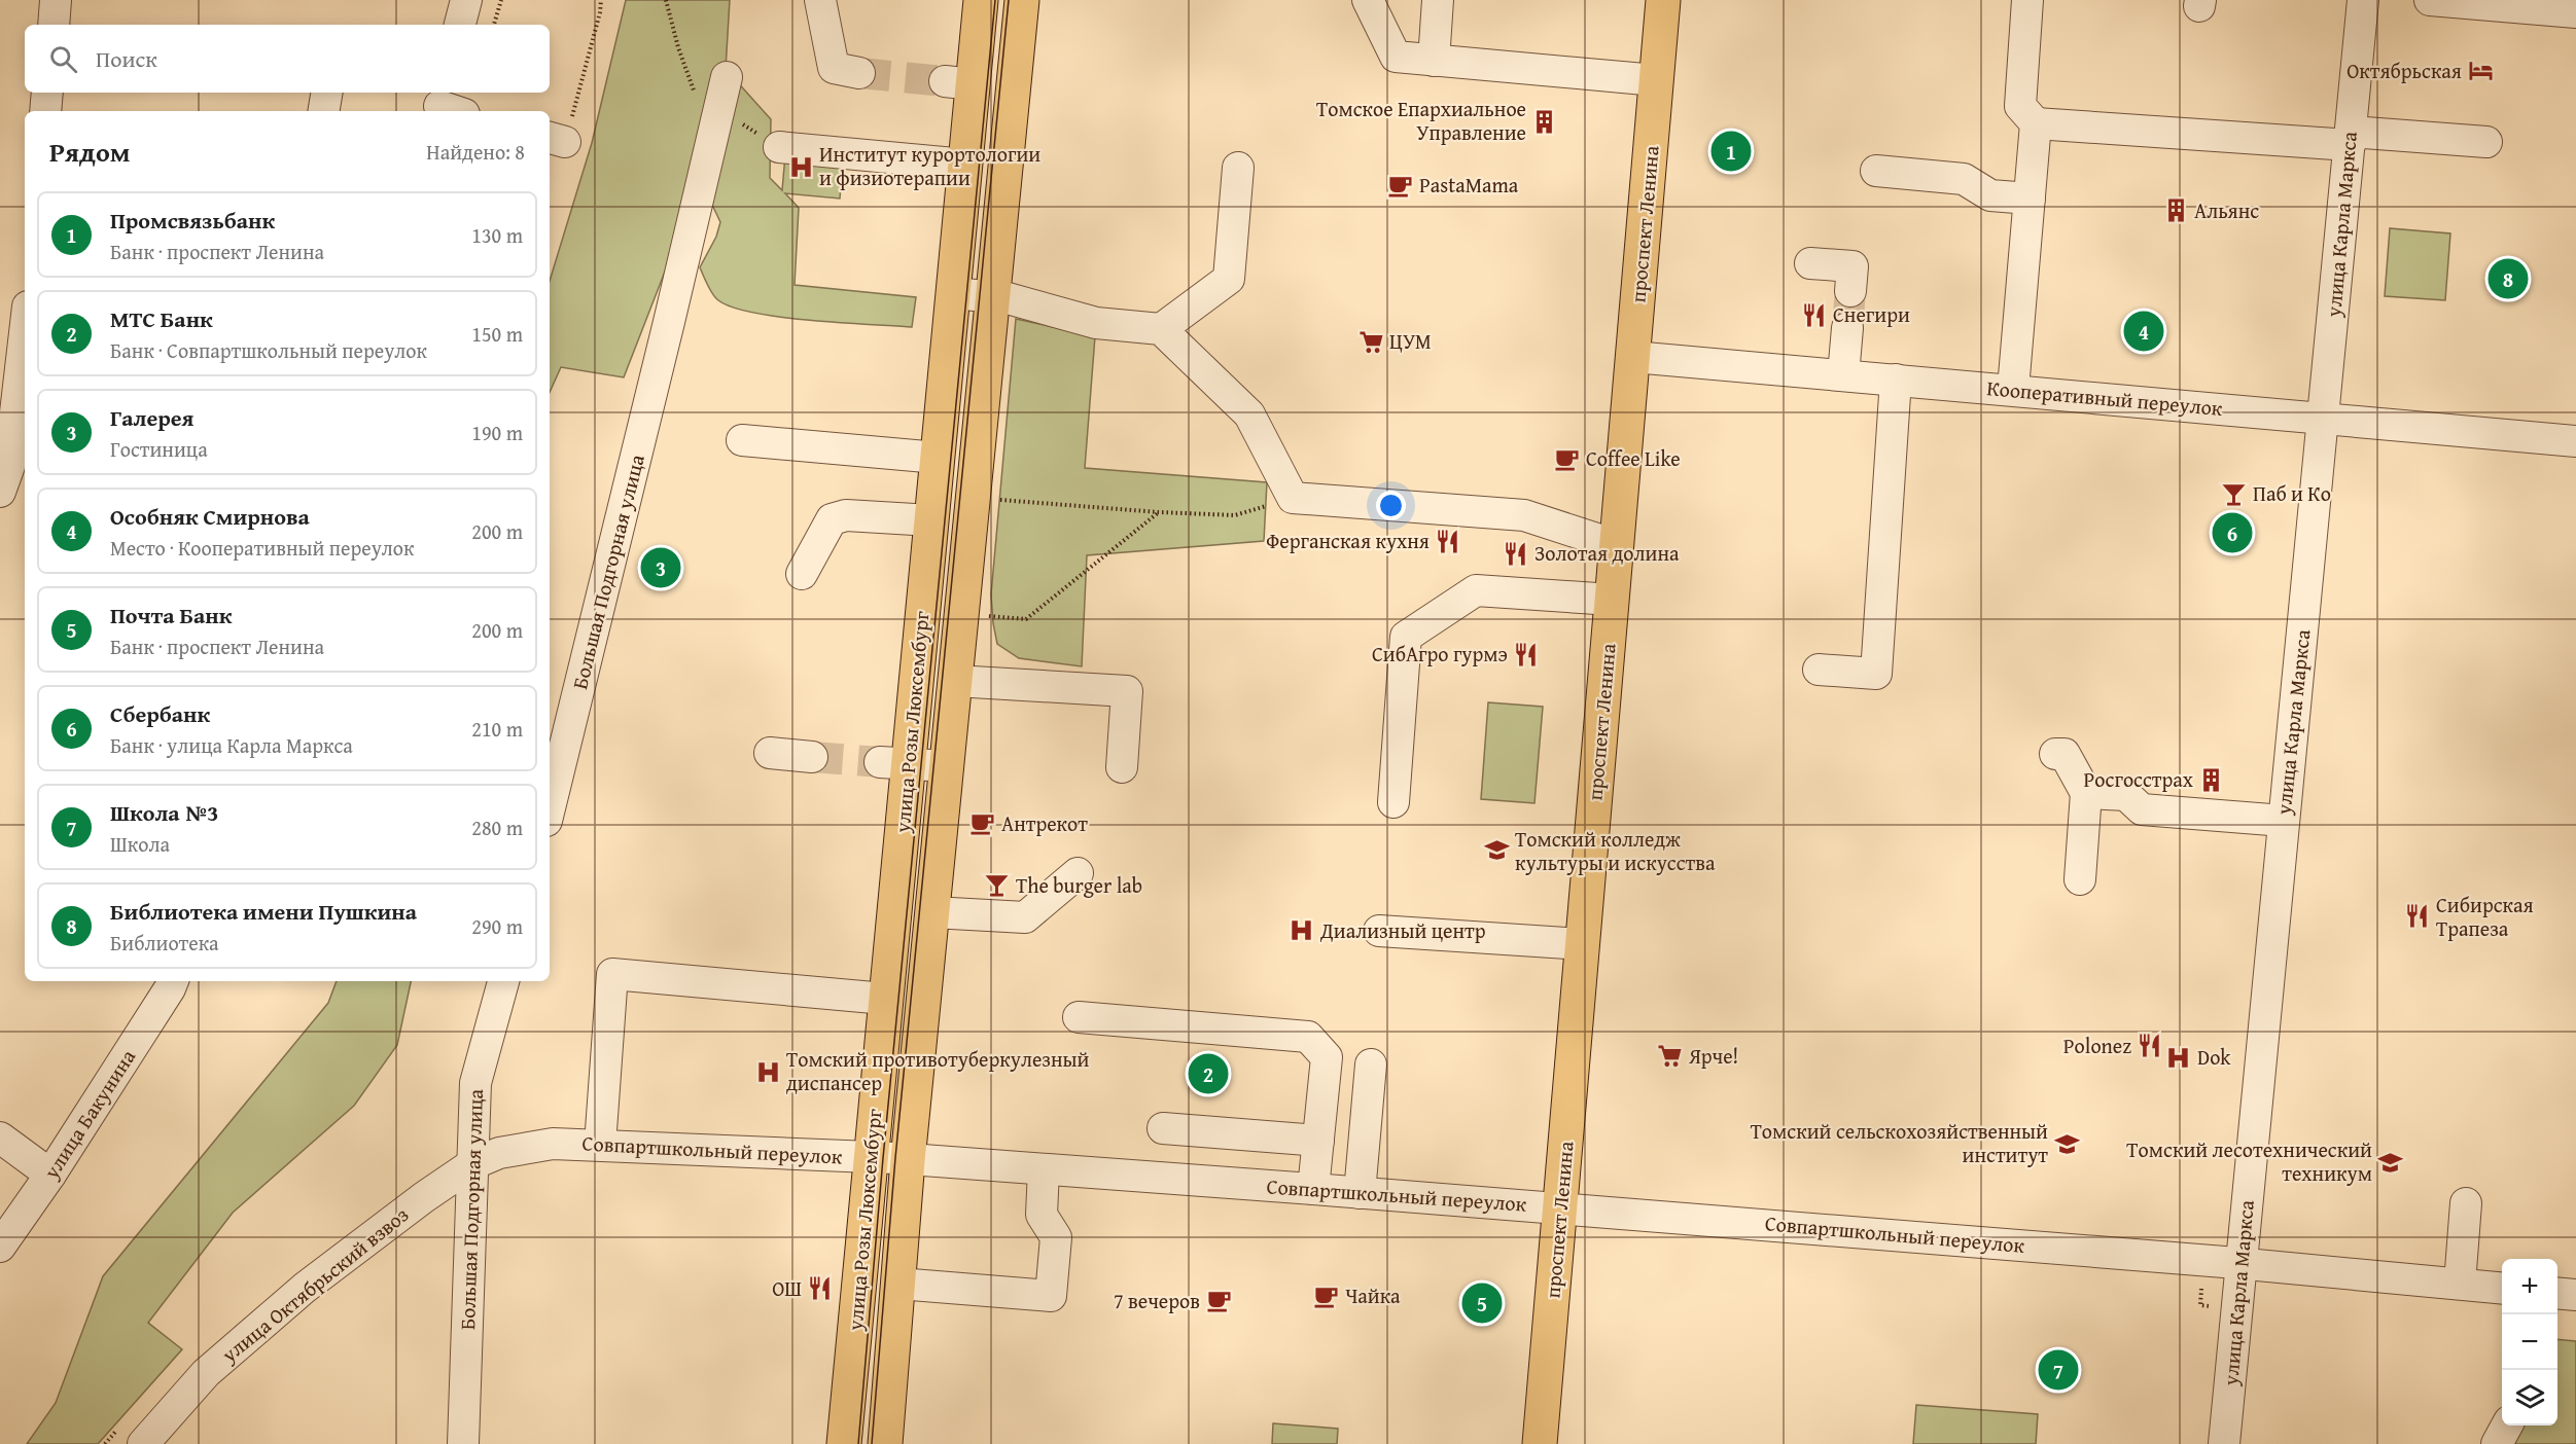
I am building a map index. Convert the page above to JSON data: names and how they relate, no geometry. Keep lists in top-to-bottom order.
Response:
{
  "streets": {
    "main road": ["проспект Ленина", "улица Розы Люксембург"],
    "street": [
      "улица Карла Маркса",
      "Кооперативный переулок",
      "Большая Подгорная улица",
      "улица Бакунина",
      "Совпартшкольный переулок",
      "улица Октябрьский взвоз"
    ]
  },
  "crossings": [
    ["проспект Ленина", "Кооперативный переулок"],
    ["проспект Ленина", "Совпартшкольный переулок"],
    ["улица Карла Маркса", "Кооперативный переулок"],
    ["улица Карла Маркса", "Совпартшкольный переулок"],
    ["Большая Подгорная улица", "Совпартшкольный переулок"],
    ["Большая Подгорная улица", "улица Октябрьский взвоз"],
    ["улица Розы Люксембург", "Совпартшкольный переулок"],
    ["Совпартшкольный переулок", "улица Октябрьский взвоз"]
  ],
  "places": {
    "hotel": ["Октябрьская"],
    "building": ["Томское Епархиальное Управление", "Альянс", "Росгосстрах"],
    "hospital": [
      "Институт курортологии и физиотерапии",
      "Диализный центр",
      "Dok",
      "Томский противотуберкулезный диспансер"
    ],
    "cafe": [
      "PastaMama",
      "Coffee Like",
      "Антрекот",
      "Чайка",
      "7 вечеров"
    ],
    "restaurant": [
      "Снегири",
      "Ферганская кухня",
      "Золотая долина",
      "СибАгро гурмэ",
      "Сибирская Трапеза",
      "Polonez",
      "ОШ"
    ],
    "supermarket": ["ЦУМ", "Ярче!"],
    "bar": ["Паб и Ко", "The burger lab"],
    "school or university": ["Томский колледж культуры и искусства", "Томский сельскохозяйственный институт", "Томский лесотехнический техникум"]
  },
  "page": {
    "search": "Поиск",
    "heading": ["Рядом", "Найдено: 8"],
    "pins": [
      "1",
      "8",
      "4",
      "6",
      "3",
      "2",
      "5",
      "7"
    ],
    "list": [
      {
        "mark": "1",
        "name": "Промсвязьбанк",
        "note": "Банк · проспект Ленина",
        "value": "130 m"
      },
      {
        "mark": "2",
        "name": "МТС Банк",
        "note": "Банк · Совпартшкольный переулок",
        "value": "150 m"
      },
      {
        "mark": "3",
        "name": "Галерея",
        "note": "Гостиница",
        "value": "190 m"
      },
      {
        "mark": "4",
        "name": "Особняк Смирнова",
        "note": "Место · Кооперативный переулок",
        "value": "200 m"
      },
      {
        "mark": "5",
        "name": "Почта Банк",
        "note": "Банк · проспект Ленина",
        "value": "200 m"
      },
      {
        "mark": "6",
        "name": "Сбербанк",
        "note": "Банк · улица Карла Маркса",
        "value": "210 m"
      },
      {
        "mark": "7",
        "name": "Школа №3",
        "note": "Школа",
        "value": "280 m"
      },
      {
        "mark": "8",
        "name": "Библиотека имени Пушкина",
        "note": "Библиотека",
        "value": "290 m"
      }
    ],
    "map_buttons": ["+", "−"]
  }
}
